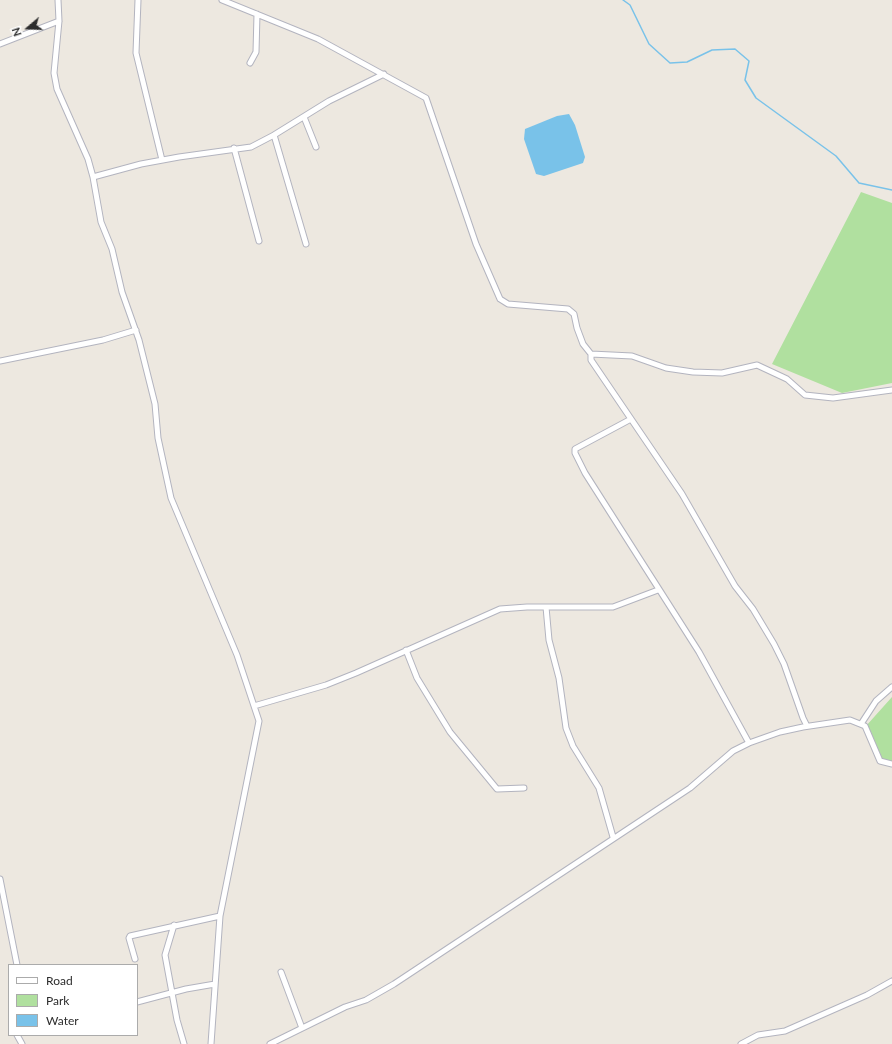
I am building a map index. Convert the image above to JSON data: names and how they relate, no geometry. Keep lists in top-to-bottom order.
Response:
{
  "legend": ["Road", "Park", "Water"],
  "north": "left"
}
